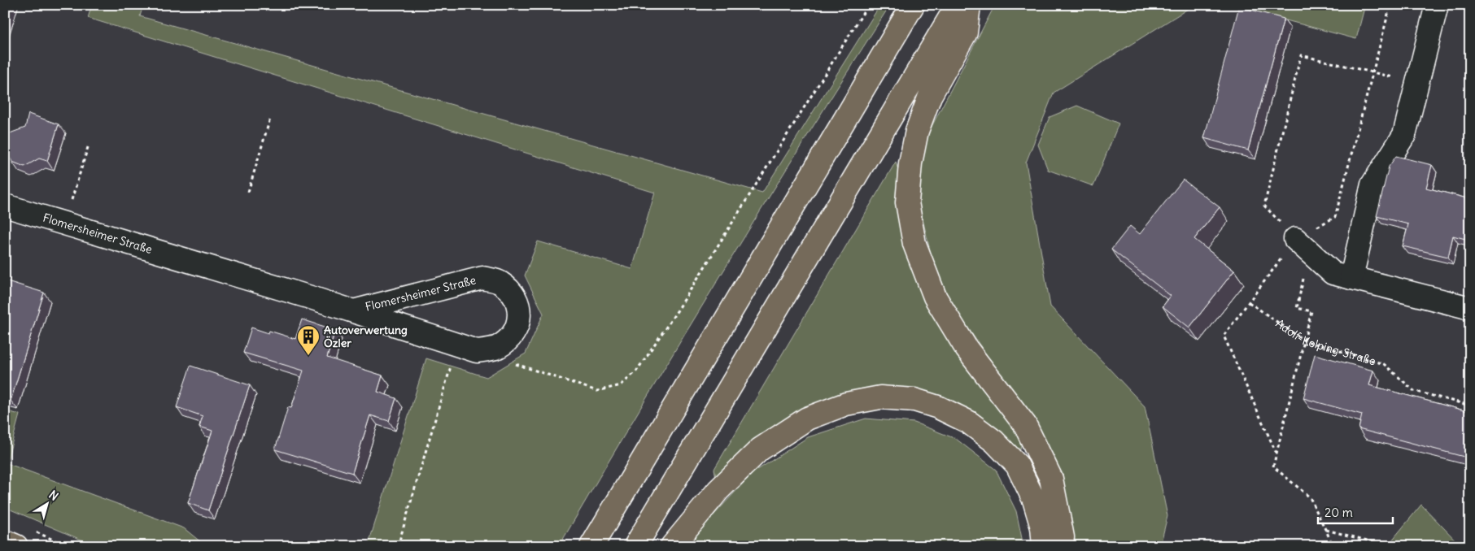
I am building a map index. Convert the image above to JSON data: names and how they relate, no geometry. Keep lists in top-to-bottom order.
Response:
{
  "streets": {
    "street": ["Flomersheimer Straße"],
    "path": ["Adolf-Kolping-Straße"]
  },
  "places": {
    "building": ["Autoverwertung Özler"]
  },
  "scale_bar": "20 m",
  "north": "top right"
}
